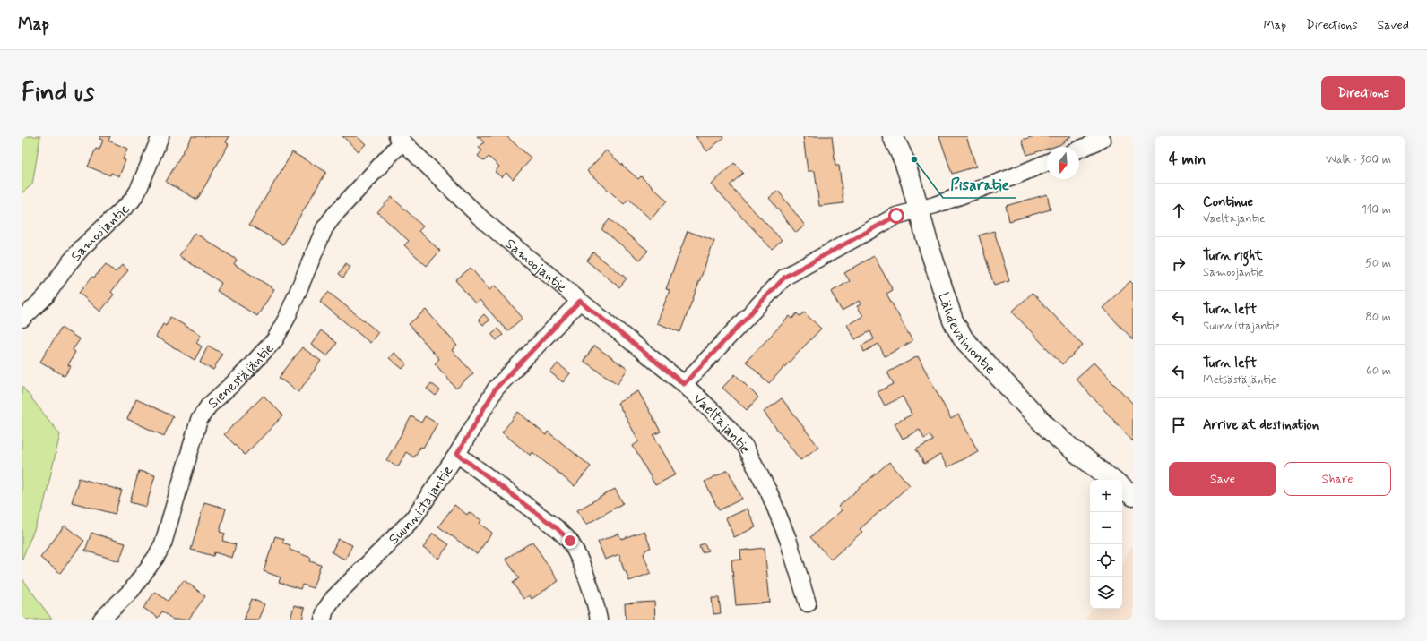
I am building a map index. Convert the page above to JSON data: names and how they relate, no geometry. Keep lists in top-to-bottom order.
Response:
{
  "streets": {
    "street": [
      "Samoojantie",
      "Lähdevainiontie",
      "Sienestäjäntie",
      "Vaeltajantie",
      "Suunnistajantie"
    ]
  },
  "crossings": [
    ["Samoojantie", "Sienestäjäntie"],
    ["Samoojantie", "Vaeltajantie"],
    ["Samoojantie", "Suunnistajantie"],
    ["Lähdevainiontie", "Vaeltajantie"]
  ],
  "places": ["Pisaratie"],
  "north": "bottom",
  "page": {
    "header": "Map",
    "nav": ["Map", "Directions", "Saved"],
    "buttons": [
      "Directions",
      ["Save", "Share"]
    ],
    "title": "Find us",
    "heading": ["4 min", "Walk · 300 m"],
    "list": [
      ["Continue", "Vaeltajantie", "110 m"],
      ["Turn right", "Samoojantie", "50 m"],
      ["Turn left", "Suunnistajantie", "80 m"],
      ["Turn left", "Metsästäjäntie", "60 m"],
      "Arrive at destination"
    ],
    "map_buttons": ["+", "−"]
  }
}
